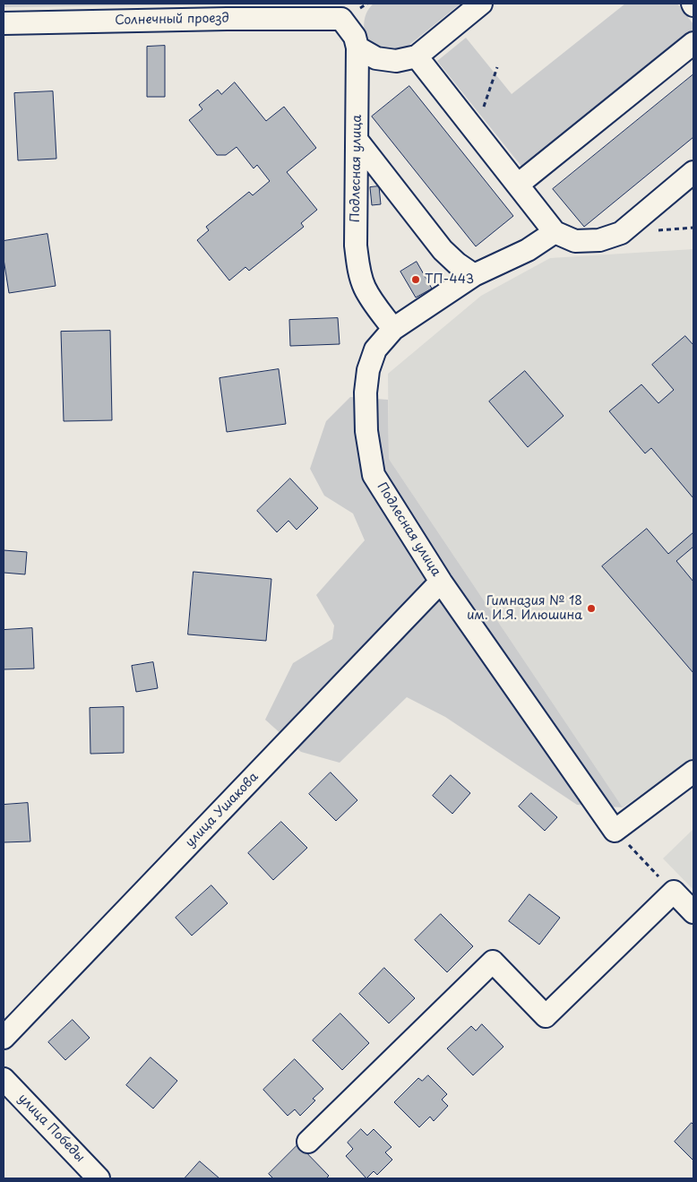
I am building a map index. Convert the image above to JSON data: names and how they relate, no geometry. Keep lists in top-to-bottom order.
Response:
{
  "streets": {
    "street": [
      "Солнечный проезд",
      "Подлесная улица",
      "улица Ушакова",
      "улица Победы"
    ]
  },
  "crossings": [
    ["Солнечный проезд", "Подлесная улица"],
    ["Подлесная улица", "улица Ушакова"]
  ],
  "places": ["ТП-443", "Гимназия № 18 им. И.Я. Илюшина"]
}
